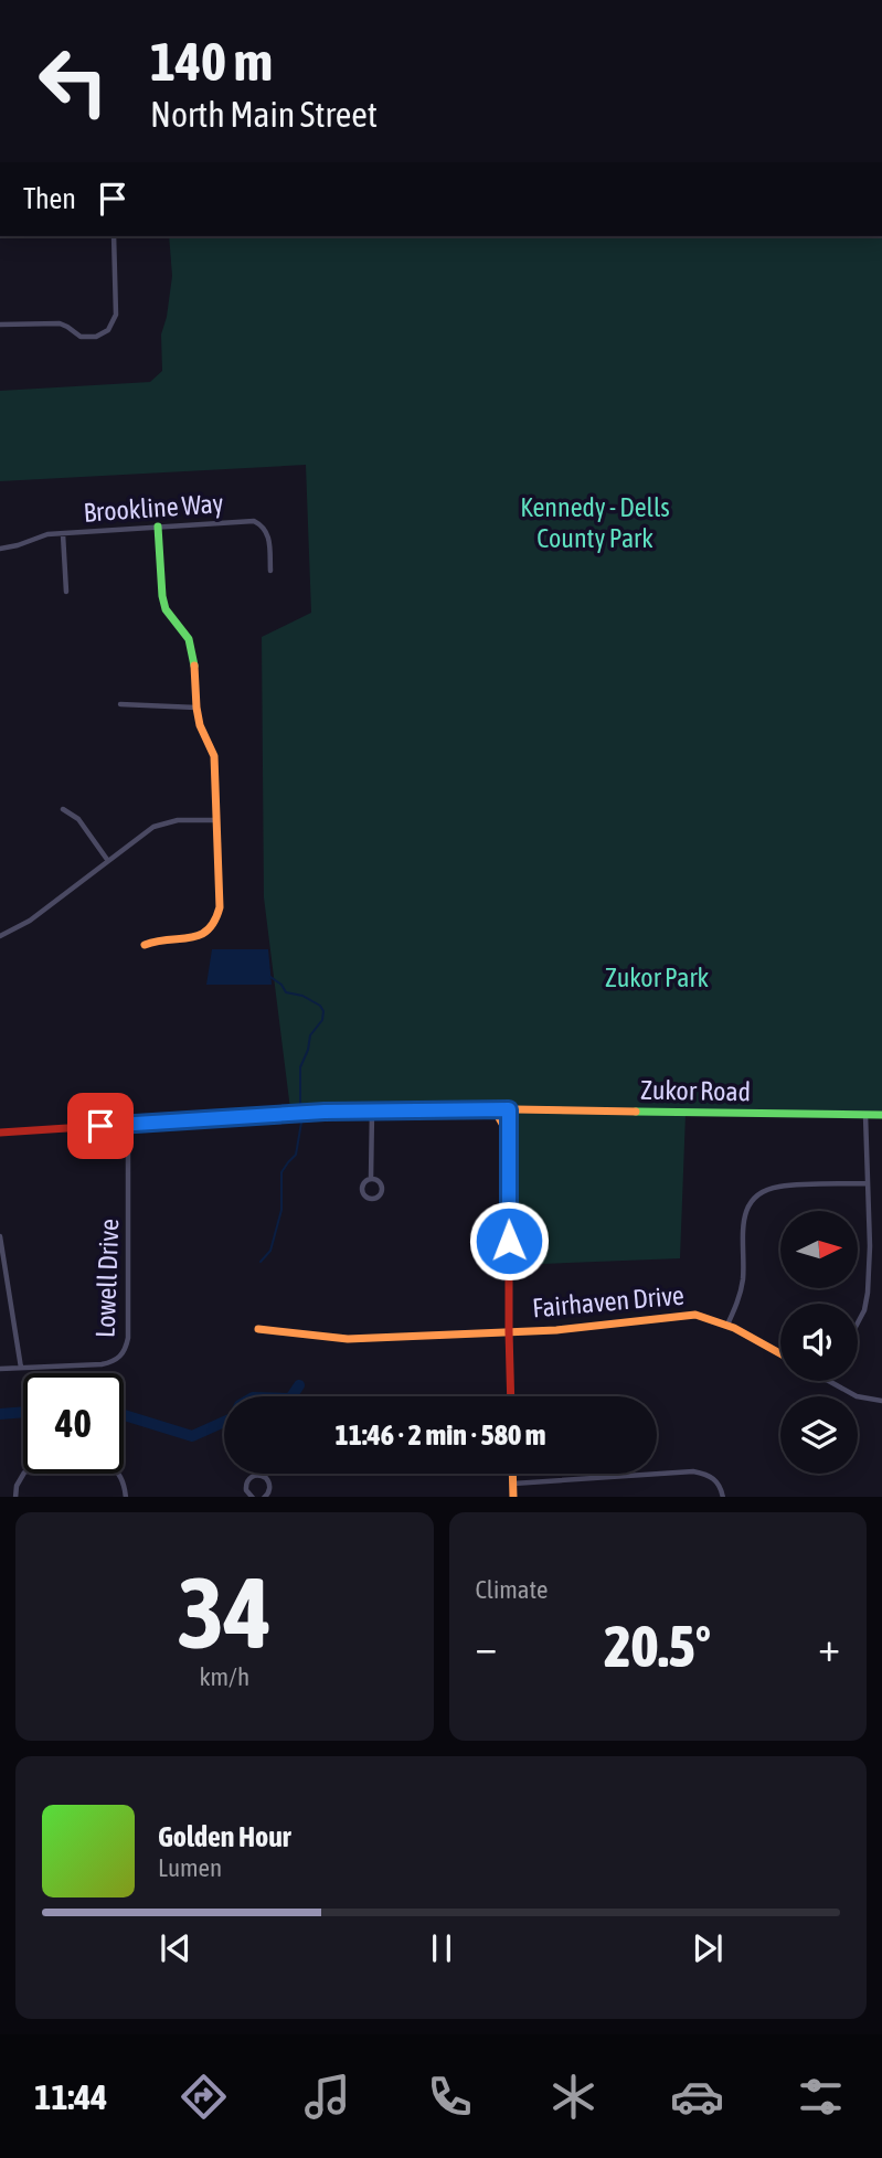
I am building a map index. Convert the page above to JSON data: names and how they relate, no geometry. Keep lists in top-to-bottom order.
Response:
{
  "streets": {
    "street": [
      "Brookline Way",
      "Zukor Road",
      "Lowell Drive",
      "Fairhaven Drive"
    ]
  },
  "crossings": [
    ["Zukor Road", "Lowell Drive"]
  ],
  "parks": ["Kennedy - Dells County Park", "Zukor Park"],
  "north": "right",
  "page": {
    "turn": ["140 m", "North Main Street"],
    "then": "Then",
    "limit": "40",
    "trip": "11:46 · 2 min · 580 m",
    "tile": [
      ["34", "km/h"],
      "Climate"
    ],
    "heat": ["−", "20.5°", "+"],
    "song": ["Golden Hour", "Lumen"],
    "tabs": "11:44"
  }
}
